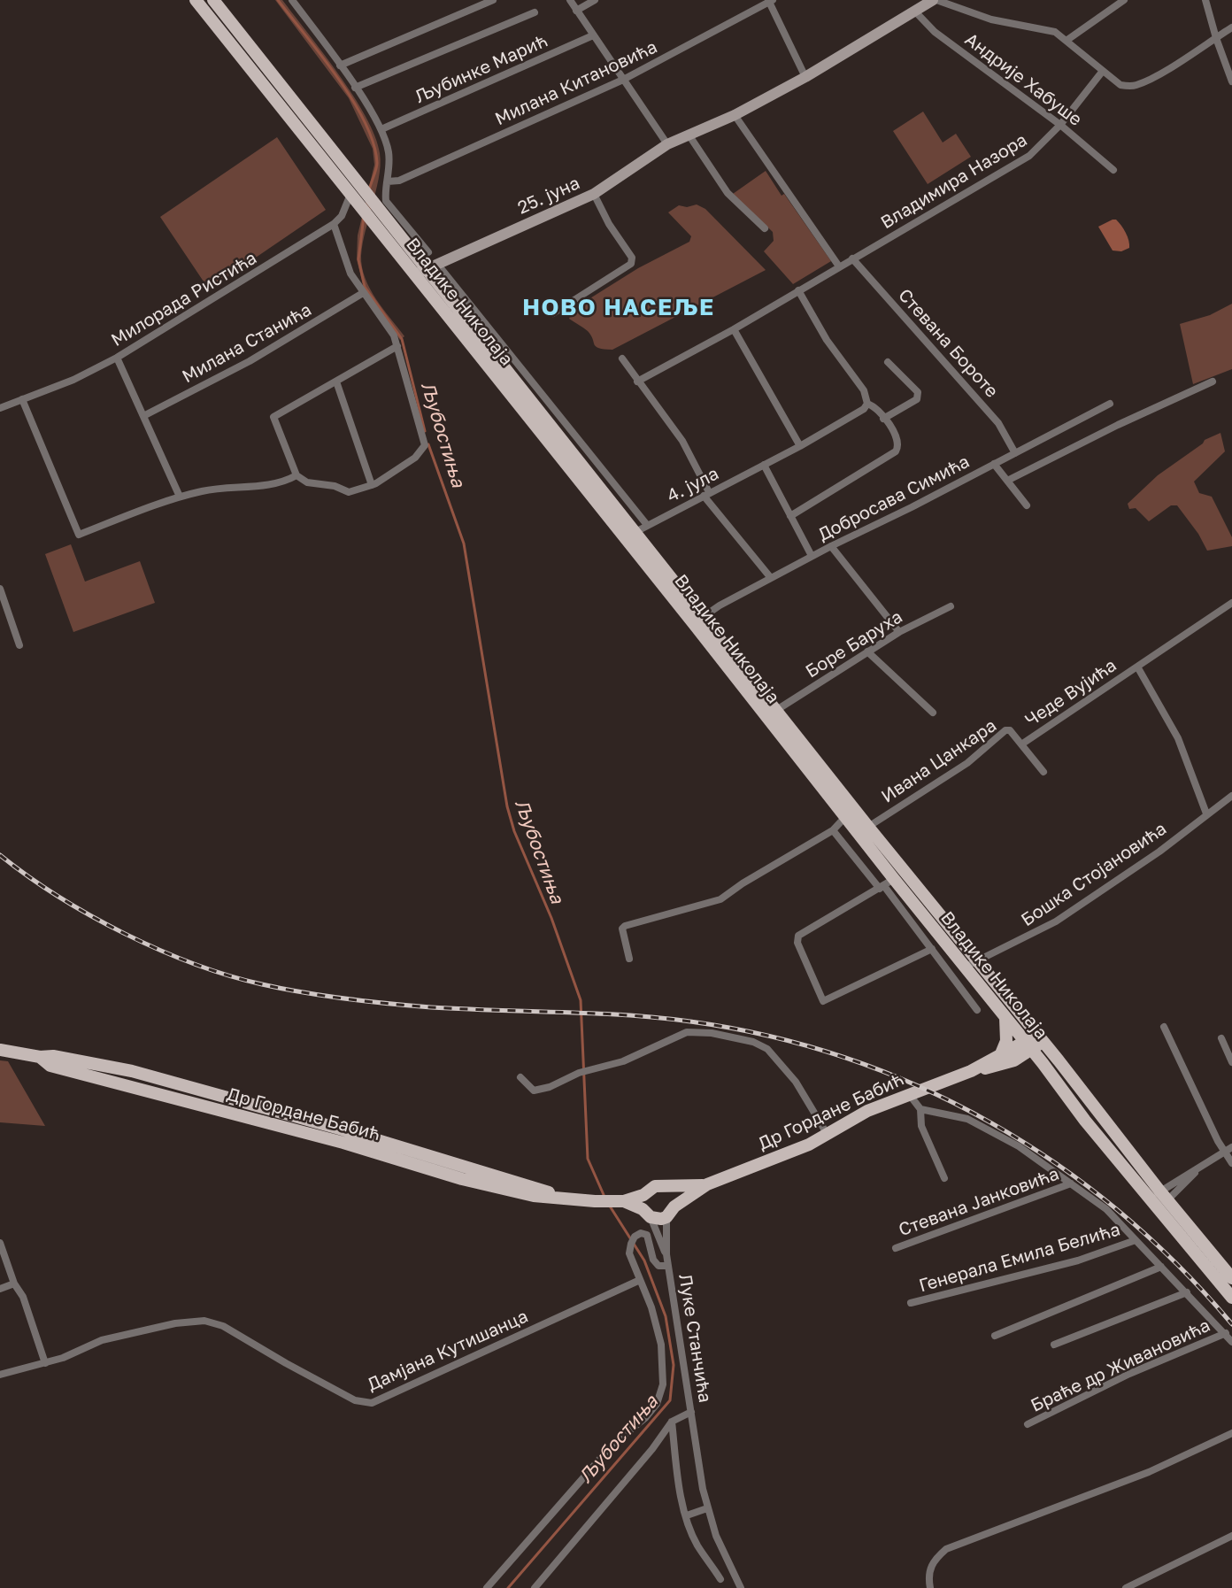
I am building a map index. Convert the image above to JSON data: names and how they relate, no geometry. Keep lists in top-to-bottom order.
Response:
{
  "streets": {
    "main road": ["Владике Николаја", "Др Гордане Бабић"],
    "street": [
      "Љубинке Марић",
      "Андрије Хабуше",
      "Милана Китановића",
      "Владимира Назора",
      "25. јуна",
      "Милорада Ристића",
      "Милана Станића",
      "Стевана Бороте",
      "4. јула",
      "Добросава Симића",
      "Боре Баруха",
      "Чеде Вујића",
      "Ивана Цанкара",
      "Бошка Стојановића",
      "Стевана Јанковића",
      "Генерала Емила Белића",
      "Луке Станчића",
      "Дамјана Кутишанца",
      "Браће др Живановића"
    ]
  },
  "crossings": [
    ["Андрије Хабуше", "Владимира Назора"],
    ["Андрије Хабуше", "25. јуна"],
    ["Владимира Назора", "Стевана Бороте"],
    ["25. јуна", "Владике Николаја"],
    ["Милорада Ристића", "Владике Николаја"],
    ["Владике Николаја", "4. јула"],
    ["Владике Николаја", "Добросава Симића"],
    ["Владике Николаја", "Боре Баруха"],
    ["Владике Николаја", "Ивана Цанкара"],
    ["Владике Николаја", "Бошка Стојановића"],
    ["Владике Николаја", "Др Гордане Бабић"],
    ["Стевана Бороте", "Добросава Симића"],
    ["Чеде Вујића", "Ивана Цанкара"],
    ["Чеде Вујића", "Бошка Стојановића"]
  ],
  "districts": ["НОВО НАСЕЉЕ"],
  "water": ["Љубостиња"]
}
